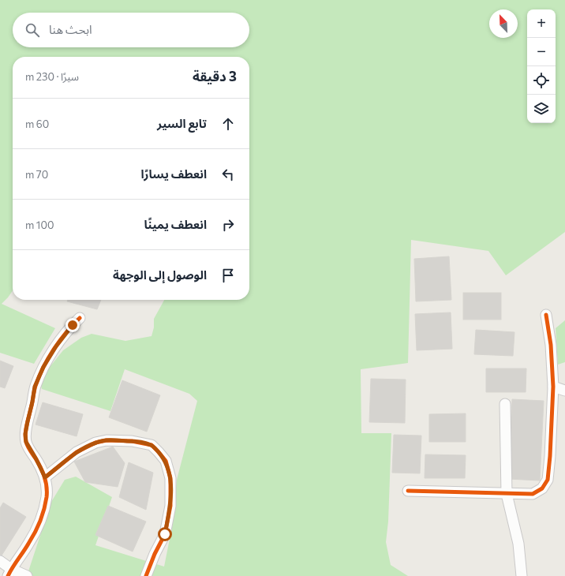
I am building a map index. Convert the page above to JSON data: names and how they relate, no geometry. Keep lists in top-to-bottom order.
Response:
{
  "north": "top left",
  "page": {
    "map_buttons": ["+", "−"],
    "search": "ابحث هنا",
    "heading": ["3 دقيقة", "سيرًا · 230 m"],
    "list": [
      ["تابع السير", "60 m"],
      ["انعطف يسارًا", "70 m"],
      ["انعطف يمينًا", "100 m"],
      "الوصول إلى الوجهة"
    ]
  }
}
